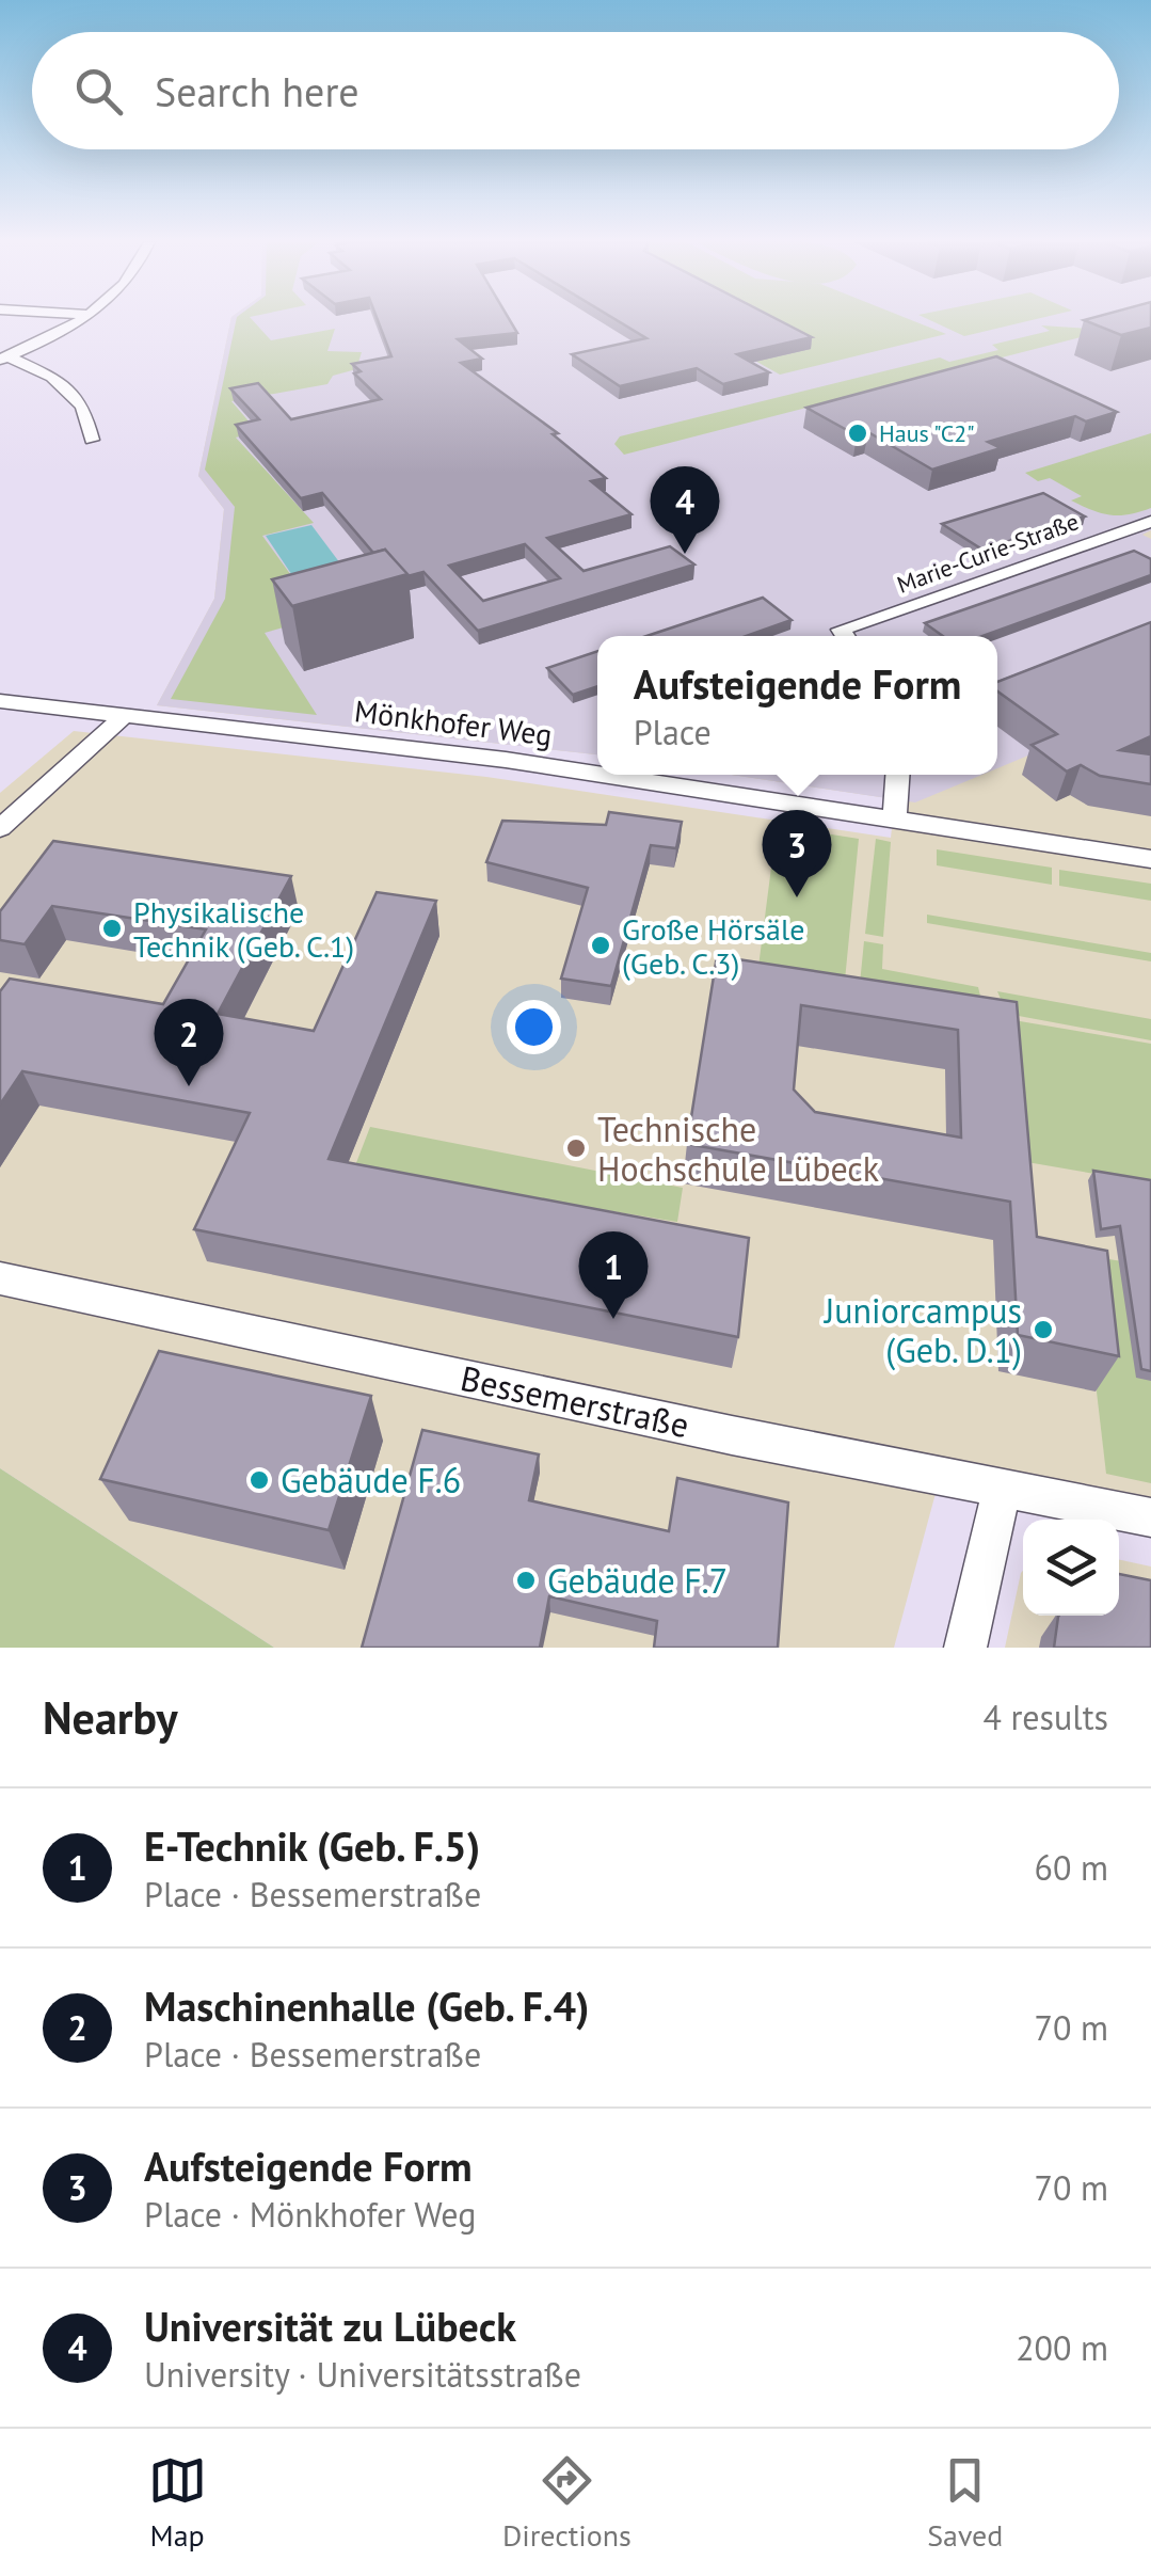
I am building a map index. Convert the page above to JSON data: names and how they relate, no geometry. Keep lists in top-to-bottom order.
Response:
{
  "streets": {
    "street": ["Marie-Curie-Straße", "Mönkhofer Weg", "Bessemerstraße"]
  },
  "places": [
    "Haus \"C2\"",
    "Physikalische Technik (Geb. C.1)",
    "Große Hörsäle (Geb. C.3)",
    "Technische Hochschule Lübeck",
    "Juniorcampus (Geb. D.1)",
    "Gebäude F.6",
    "Gebäude F.7"
  ],
  "page": {
    "search": "Search here",
    "pins": [
      "4",
      "3",
      "2",
      "1"
    ],
    "popup": ["Aufsteigende Form", "Place"],
    "heading": ["Nearby", "4 results"],
    "list": [
      {
        "mark": "1",
        "name": "E-Technik (Geb. F.5)",
        "note": "Place · Bessemerstraße",
        "value": "60 m"
      },
      {
        "mark": "2",
        "name": "Maschinenhalle (Geb. F.4)",
        "note": "Place · Bessemerstraße",
        "value": "70 m"
      },
      {
        "mark": "3",
        "name": "Aufsteigende Form",
        "note": "Place · Mönkhofer Weg",
        "value": "70 m"
      },
      {
        "mark": "4",
        "name": "Universität zu Lübeck",
        "note": "University · Universitätsstraße",
        "value": "200 m"
      }
    ],
    "nav": ["Map", "Directions", "Saved"]
  }
}
